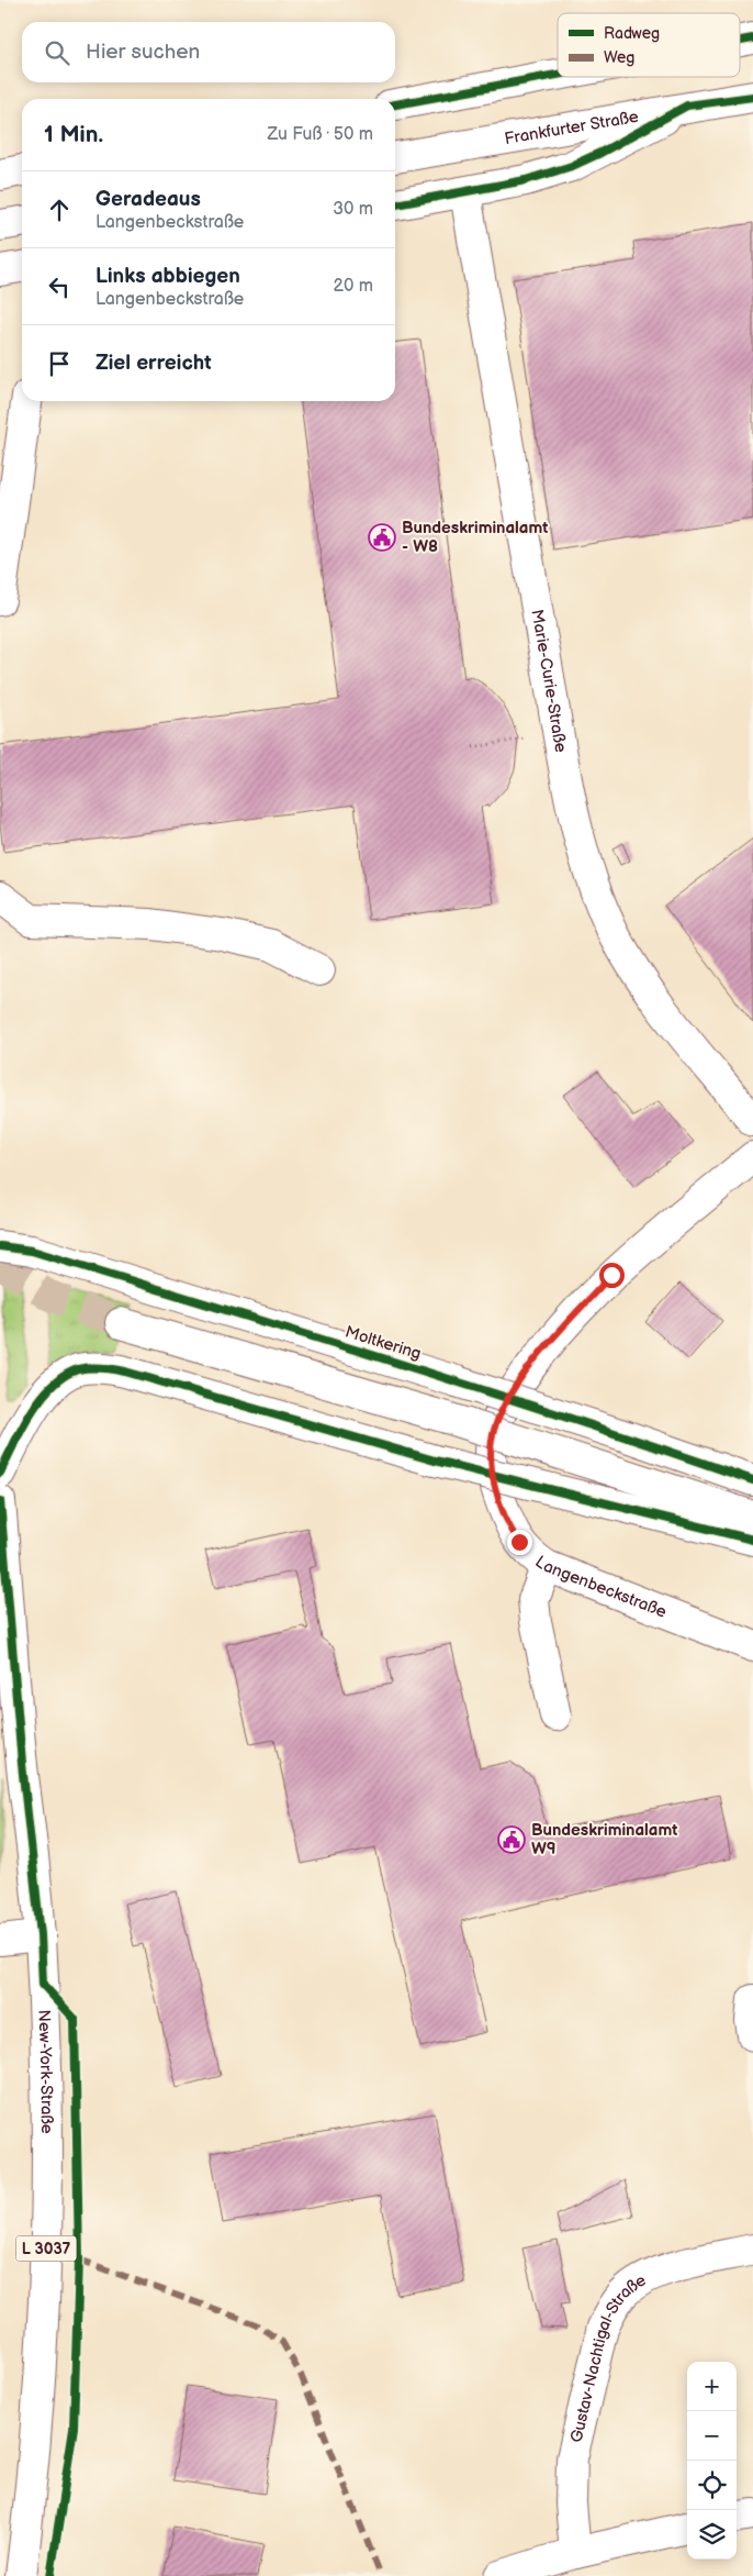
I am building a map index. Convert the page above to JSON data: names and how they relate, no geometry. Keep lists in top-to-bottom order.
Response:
{
  "streets": {
    "street": [
      "Frankfurter Straße",
      "Marie-Curie-Straße",
      "Moltkering",
      "Langenbeckstraße",
      "New-York-Straße",
      "L 3037",
      "Gustav-Nachtigal-Straße"
    ]
  },
  "places": {
    "public building": ["Bundeskriminalamt - W8", "Bundeskriminalamt W9"]
  },
  "legend": ["Radweg", "Weg"],
  "page": {
    "search": "Hier suchen",
    "heading": ["1 Min.", "Zu Fuß · 50 m"],
    "list": [
      ["Geradeaus", "Langenbeckstraße", "30 m"],
      ["Links abbiegen", "Langenbeckstraße", "20 m"],
      "Ziel erreicht"
    ],
    "map_buttons": ["+", "−"]
  }
}
